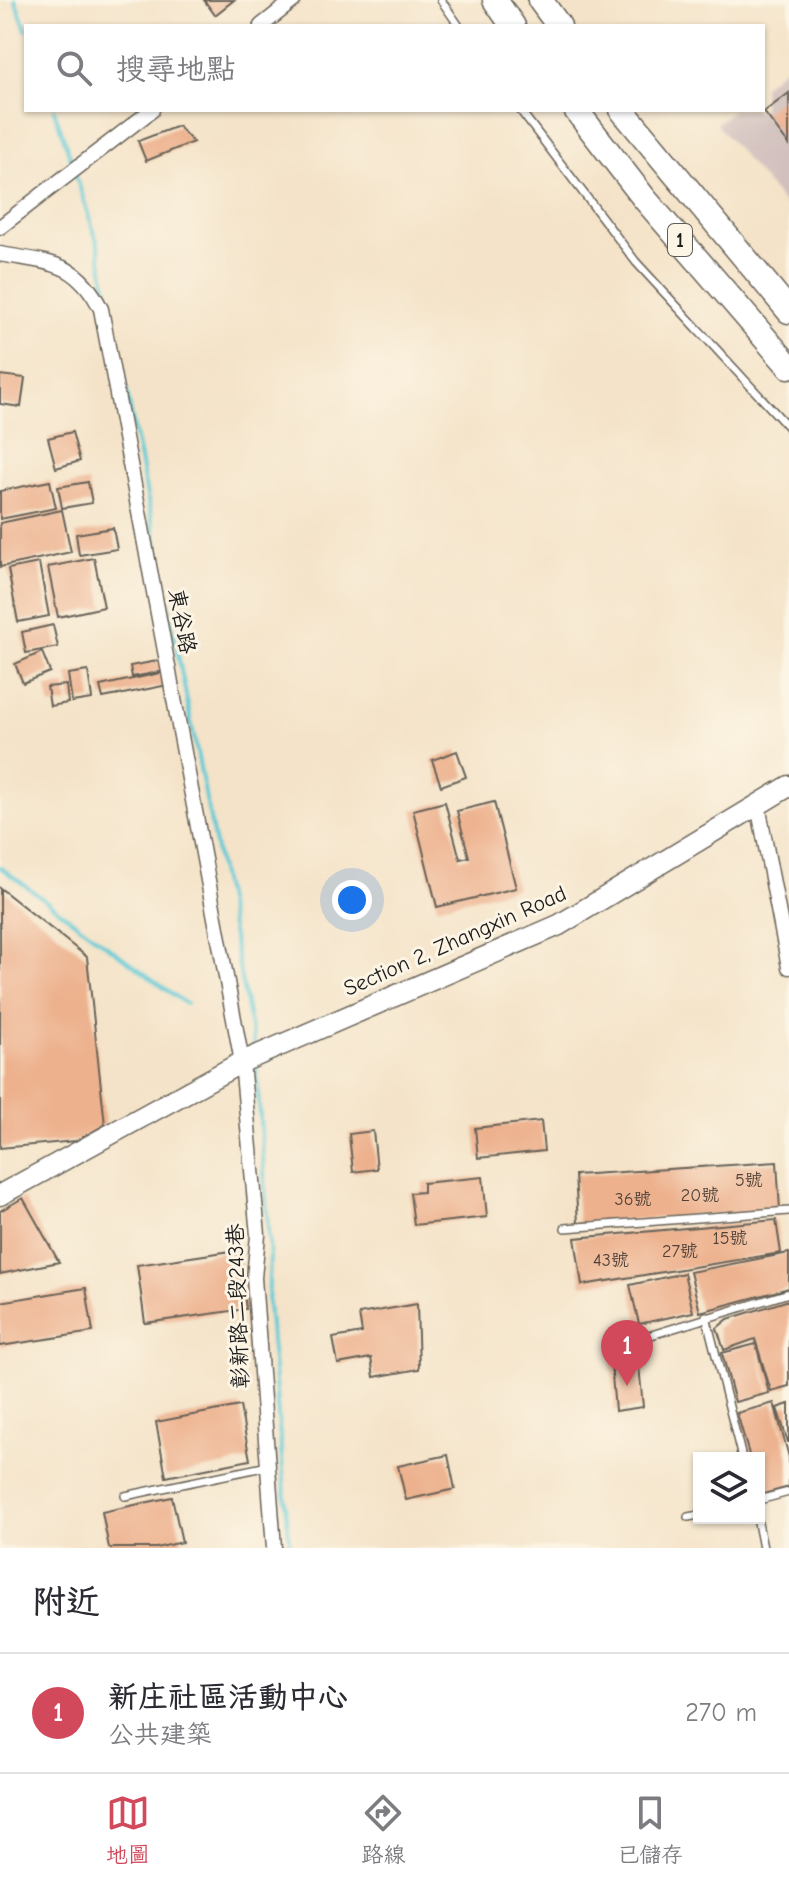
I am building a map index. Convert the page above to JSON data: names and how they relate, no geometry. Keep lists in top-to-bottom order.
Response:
{
  "streets": {
    "highway": ["1"],
    "street": ["東谷路", "Section 2, Zhangxin Road", "彰新路二段243巷"]
  },
  "crossings": [
    ["東谷路", "Section 2, Zhangxin Road"],
    ["東谷路", "彰新路二段243巷"],
    ["Section 2, Zhangxin Road", "彰新路二段243巷"]
  ],
  "house_numbers": [
    "5號",
    "20號",
    "36號",
    "15號",
    "27號",
    "43號"
  ],
  "page": {
    "search": "搜尋地點",
    "pins": "1",
    "heading": "附近",
    "list": [
      {
        "mark": "1",
        "name": "新庄社區活動中心",
        "note": "公共建築",
        "value": "270 m"
      }
    ],
    "nav": ["地圖", "路線", "已儲存"]
  }
}
